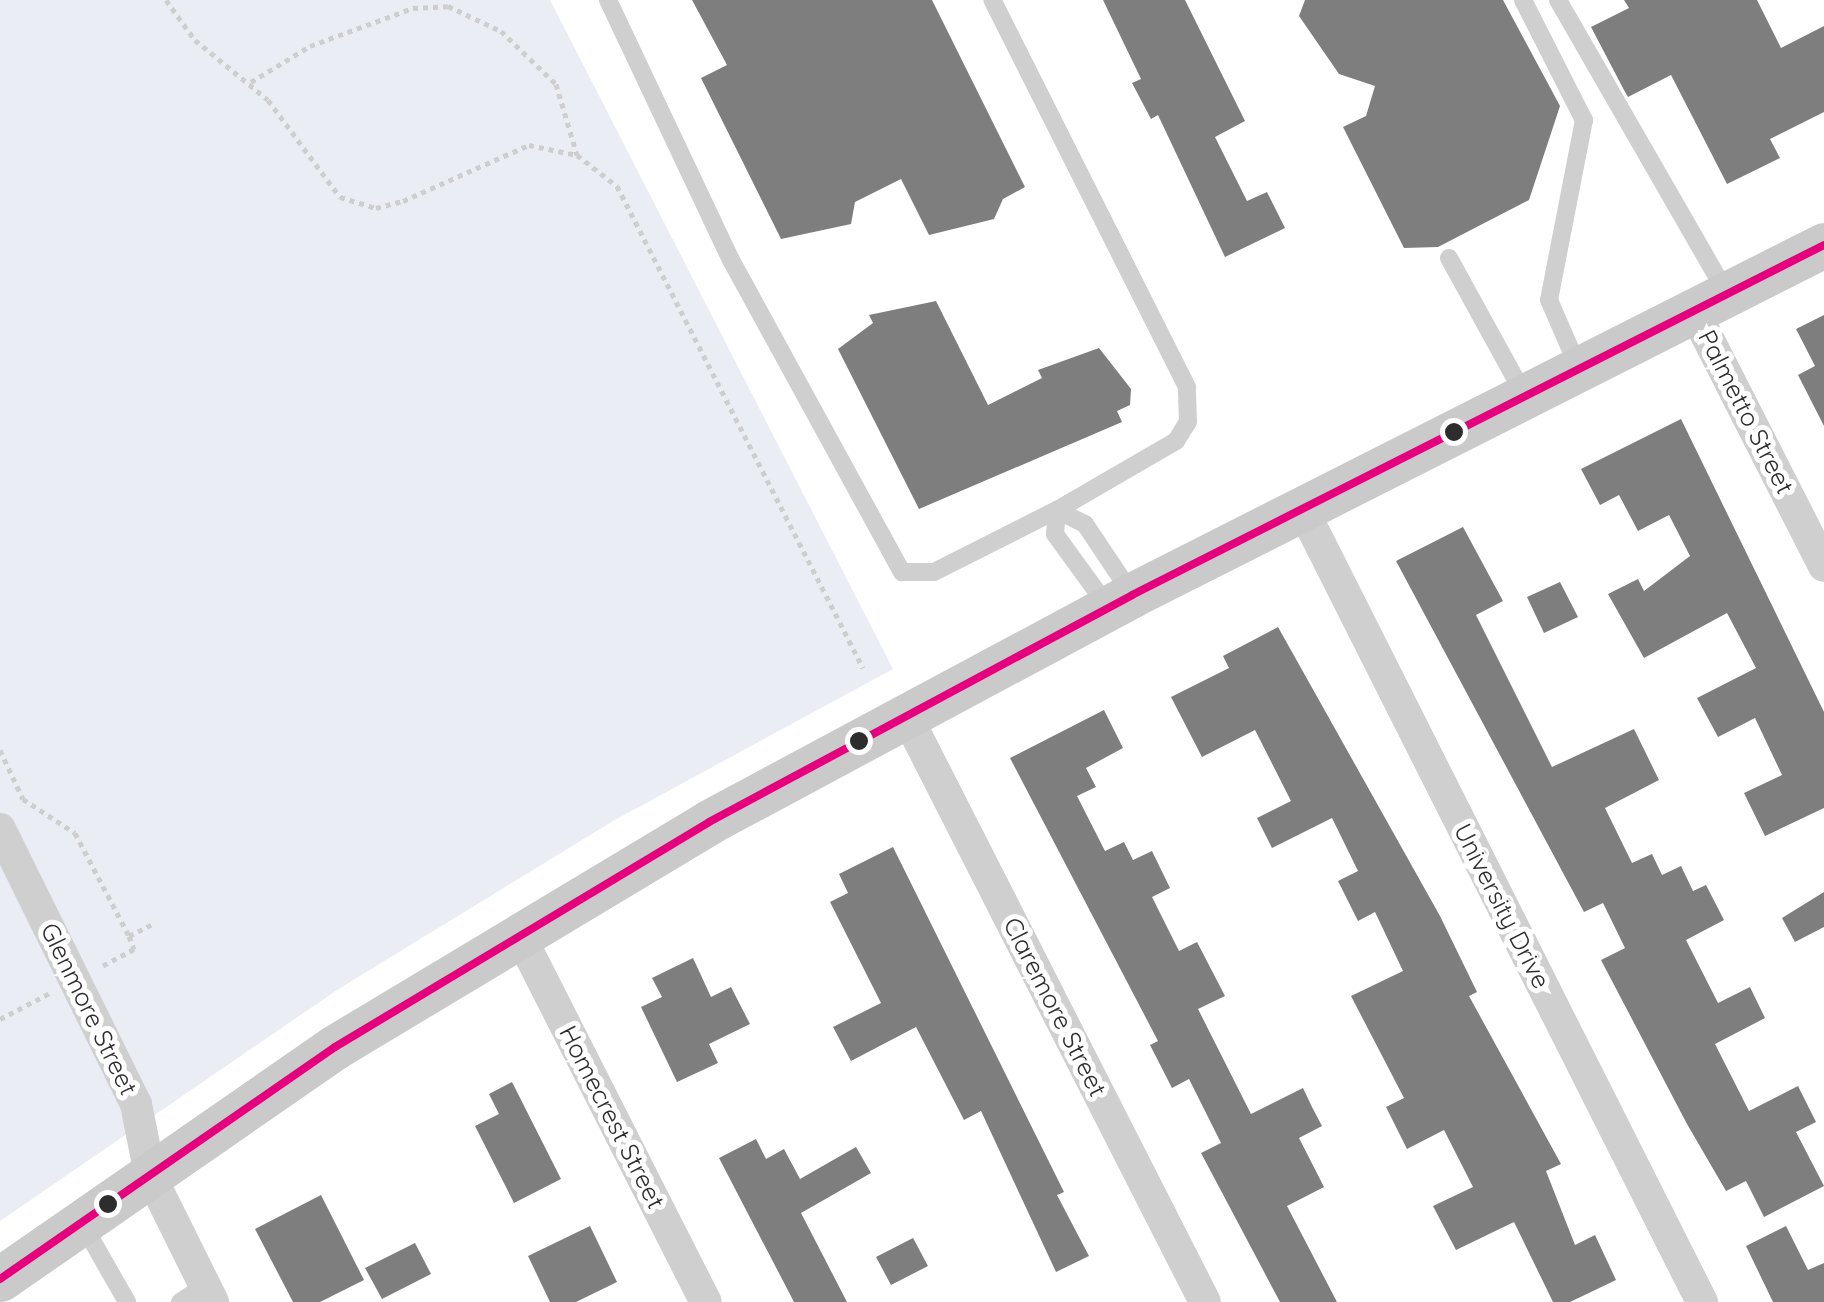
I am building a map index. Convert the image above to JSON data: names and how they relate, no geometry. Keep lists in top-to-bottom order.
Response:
{
  "streets": {
    "street": [
      "Palmetto Street",
      "University Drive",
      "Claremore Street",
      "Glenmore Street",
      "Homecrest Street"
    ]
  }
}
